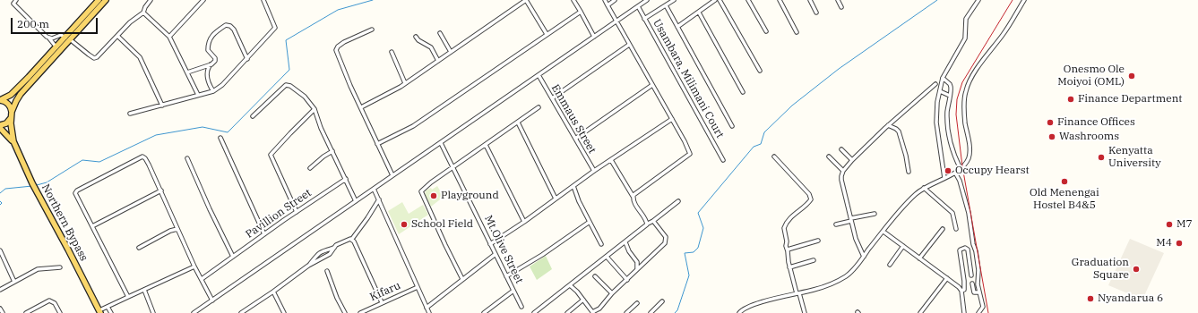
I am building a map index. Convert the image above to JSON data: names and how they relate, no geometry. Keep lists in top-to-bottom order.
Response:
{
  "streets": {
    "main road": ["Northern Bypass"],
    "street": [
      "Usambara, Milimani Court",
      "Emmaus Street",
      "Pavillion Street",
      "Mt.Olive Street",
      "Kifaru"
    ]
  },
  "places": [
    "Onesmo Ole Moiyoi (OML)",
    "Finance Department",
    "Finance Offices",
    "Washrooms",
    "Kenyatta University",
    "Occupy Hearst",
    "Old Menengai Hostel B4&5",
    "Playground",
    "School Field",
    "M7",
    "M4",
    "Graduation Square",
    "Nyandarua 6"
  ],
  "scale_bar": "200 m"
}
